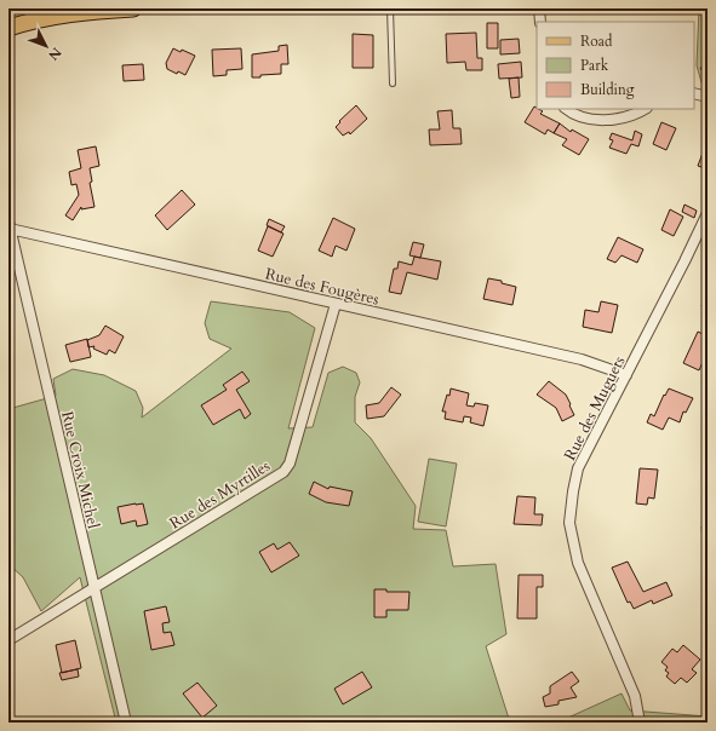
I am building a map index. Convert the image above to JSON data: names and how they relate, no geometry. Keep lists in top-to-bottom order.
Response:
{
  "streets": {
    "street": [
      "Rue des Fougères",
      "Rue des Muguets",
      "Rue Croix Michel",
      "Rue des Myrtilles"
    ]
  },
  "crossings": [
    ["Rue des Fougères", "Rue des Muguets"],
    ["Rue des Fougères", "Rue Croix Michel"],
    ["Rue des Fougères", "Rue des Myrtilles"],
    ["Rue Croix Michel", "Rue des Myrtilles"]
  ],
  "legend": ["Road", "Park", "Building"],
  "north": "bottom right"
}
